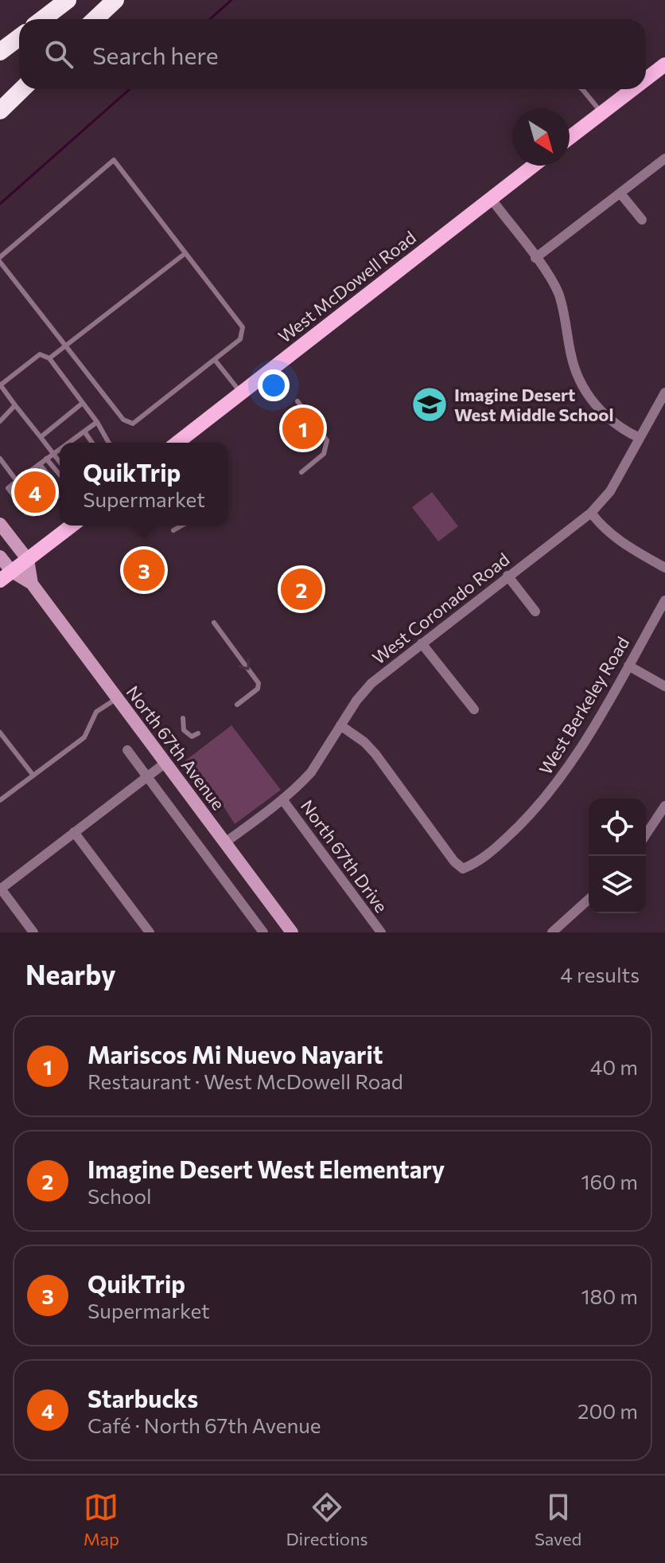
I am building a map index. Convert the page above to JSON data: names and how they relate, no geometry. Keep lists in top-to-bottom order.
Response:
{
  "streets": {
    "main road": ["West McDowell Road", "North 67th Avenue"],
    "street": ["West Coronado Road", "West Berkeley Road", "North 67th Drive"]
  },
  "crossings": [
    ["West Coronado Road", "West Berkeley Road"],
    ["West Coronado Road", "North 67th Avenue"],
    ["West Coronado Road", "North 67th Drive"]
  ],
  "places": {
    "school or university": ["Imagine Desert West Middle School"]
  },
  "north": "bottom right",
  "page": {
    "search": "Search here",
    "pins": [
      "1",
      "4",
      "3",
      "2"
    ],
    "popup": ["QuikTrip", "Supermarket"],
    "heading": ["Nearby", "4 results"],
    "list": [
      {
        "mark": "1",
        "name": "Mariscos Mi Nuevo Nayarit",
        "note": "Restaurant · West McDowell Road",
        "value": "40 m"
      },
      {
        "mark": "2",
        "name": "Imagine Desert West Elementary",
        "note": "School",
        "value": "160 m"
      },
      {
        "mark": "3",
        "name": "QuikTrip",
        "note": "Supermarket",
        "value": "180 m"
      },
      {
        "mark": "4",
        "name": "Starbucks",
        "note": "Café · North 67th Avenue",
        "value": "200 m"
      }
    ],
    "nav": ["Map", "Directions", "Saved"]
  }
}
